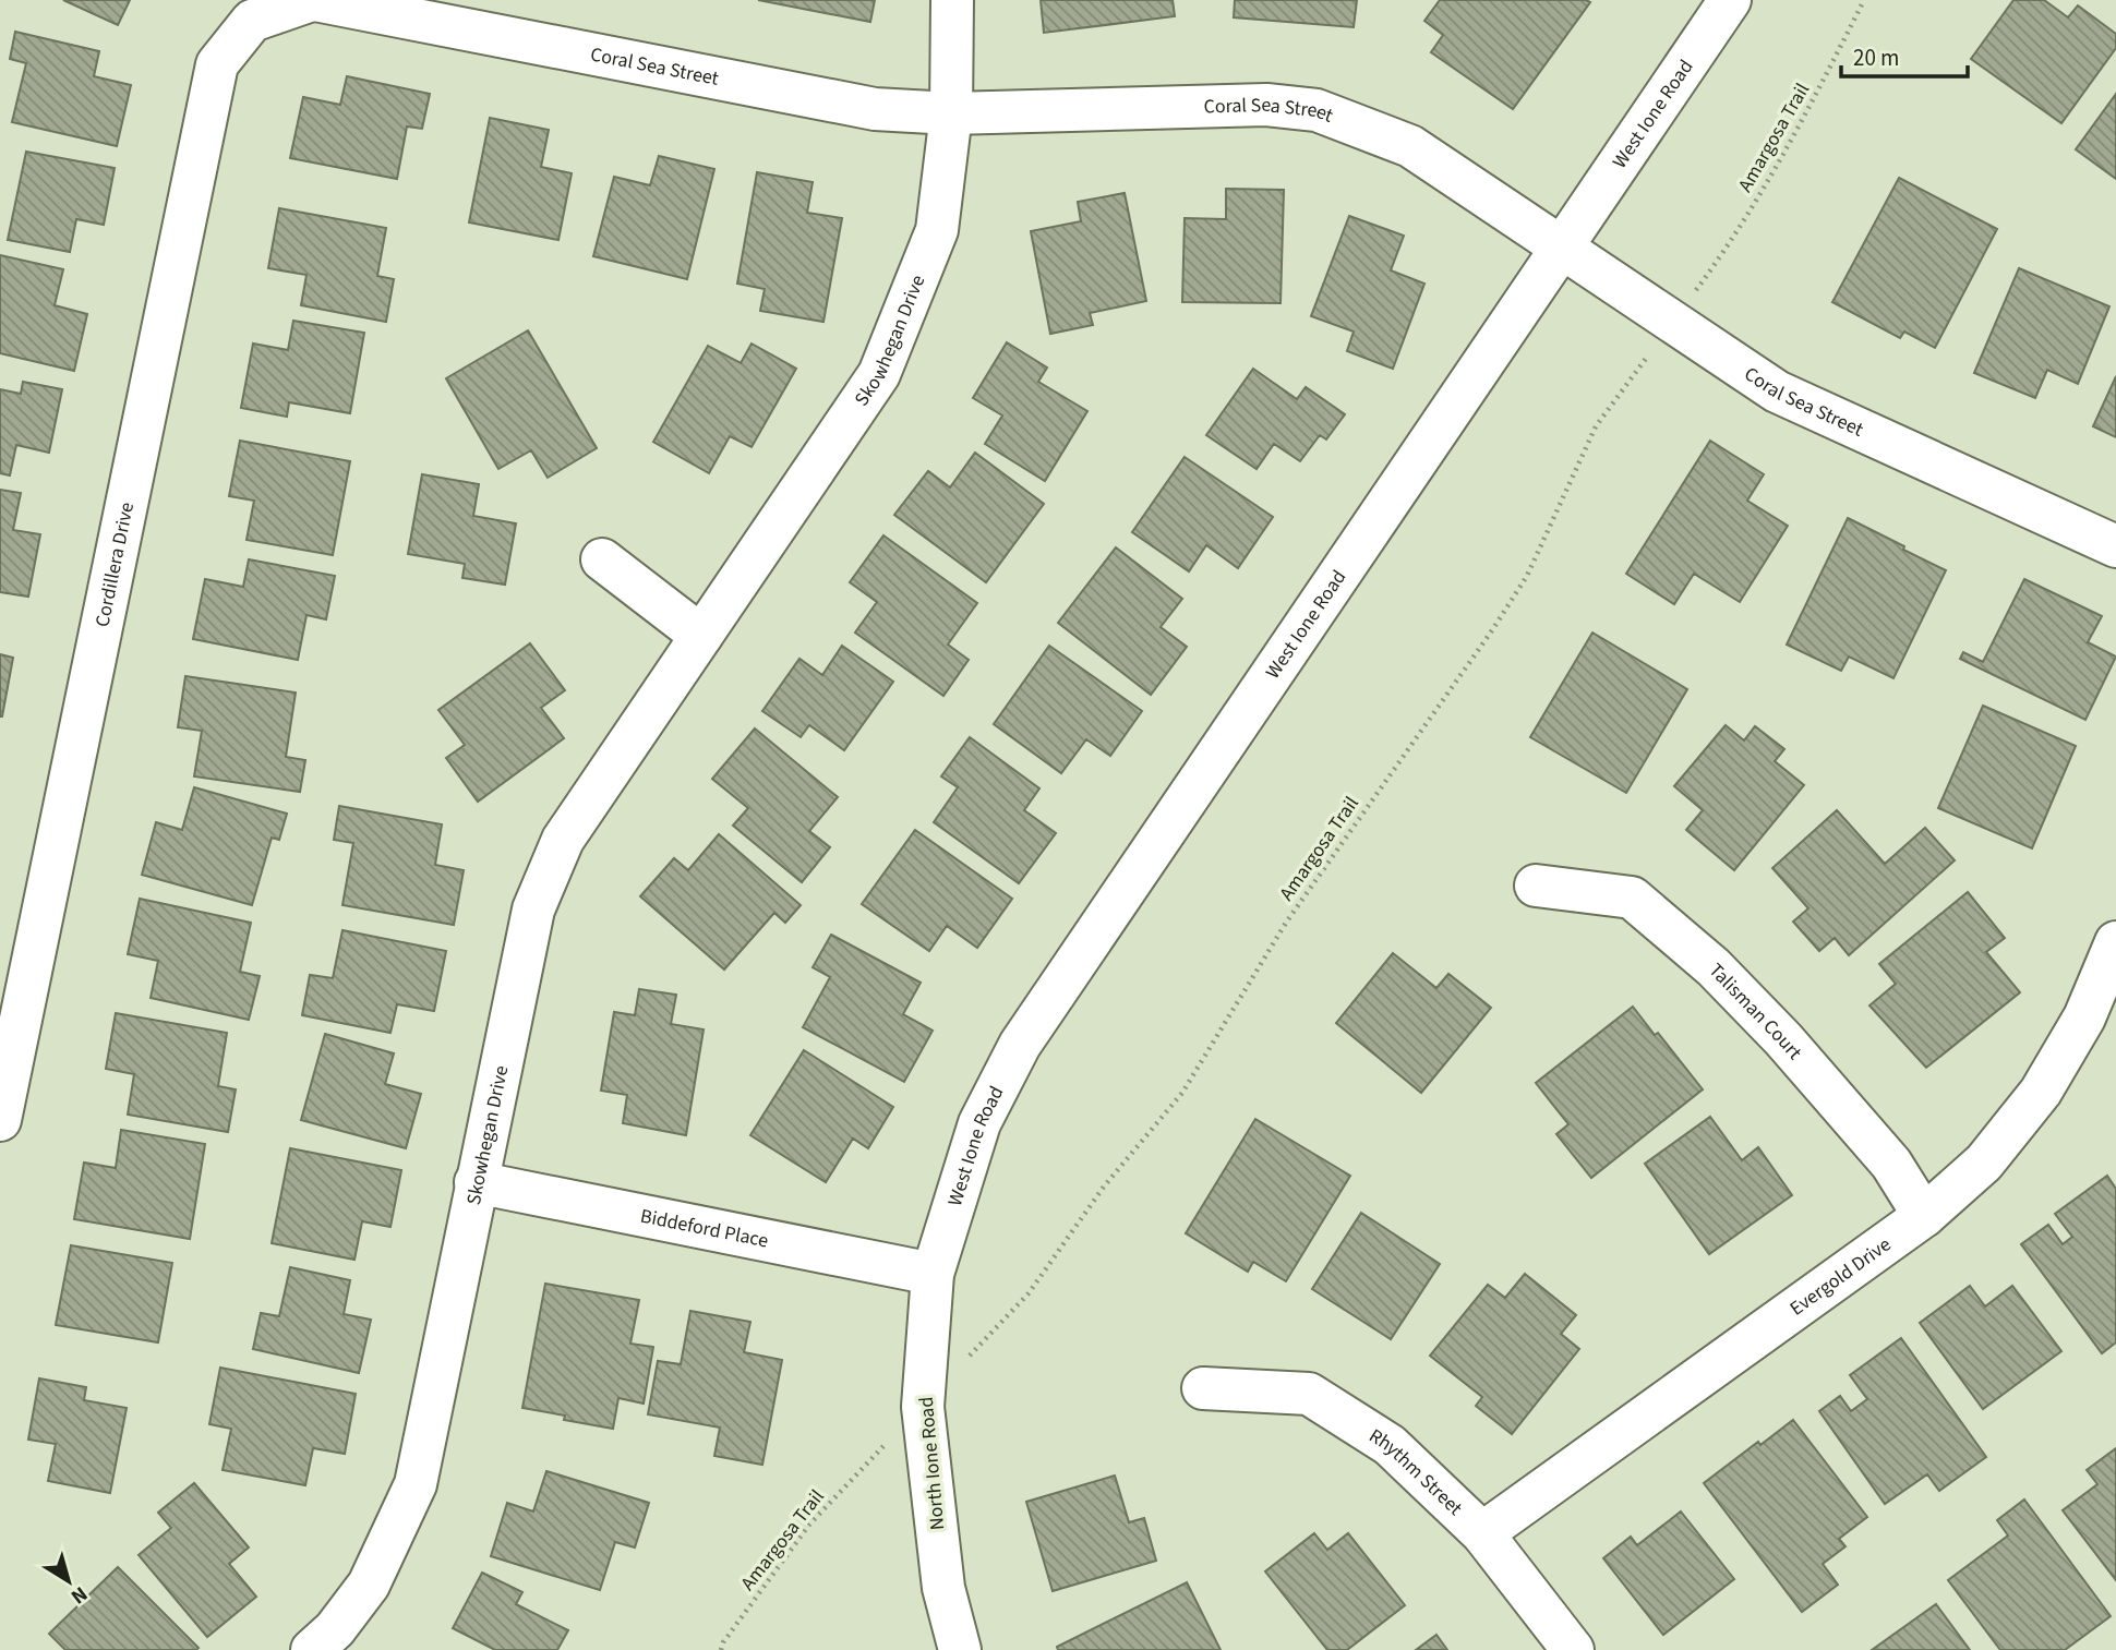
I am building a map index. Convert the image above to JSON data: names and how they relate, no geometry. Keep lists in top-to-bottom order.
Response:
{
  "streets": {
    "street": [
      "Coral Sea Street",
      "West Ione Road",
      "Skowhegan Drive",
      "Cordillera Drive",
      "Talisman Court",
      "Biddeford Place",
      "Evergold Drive",
      "North Ione Road",
      "Rhythm Street"
    ],
    "path": ["Amargosa Trail"]
  },
  "crossings": [
    ["Coral Sea Street", "West Ione Road"],
    ["Coral Sea Street", "Skowhegan Drive"],
    ["Coral Sea Street", "Cordillera Drive"],
    ["West Ione Road", "Biddeford Place"],
    ["West Ione Road", "North Ione Road"],
    ["Skowhegan Drive", "Biddeford Place"],
    ["Talisman Court", "Evergold Drive"],
    ["Biddeford Place", "North Ione Road"],
    ["Evergold Drive", "Rhythm Street"]
  ],
  "scale_bar": "20 m",
  "north": "bottom right"
}
